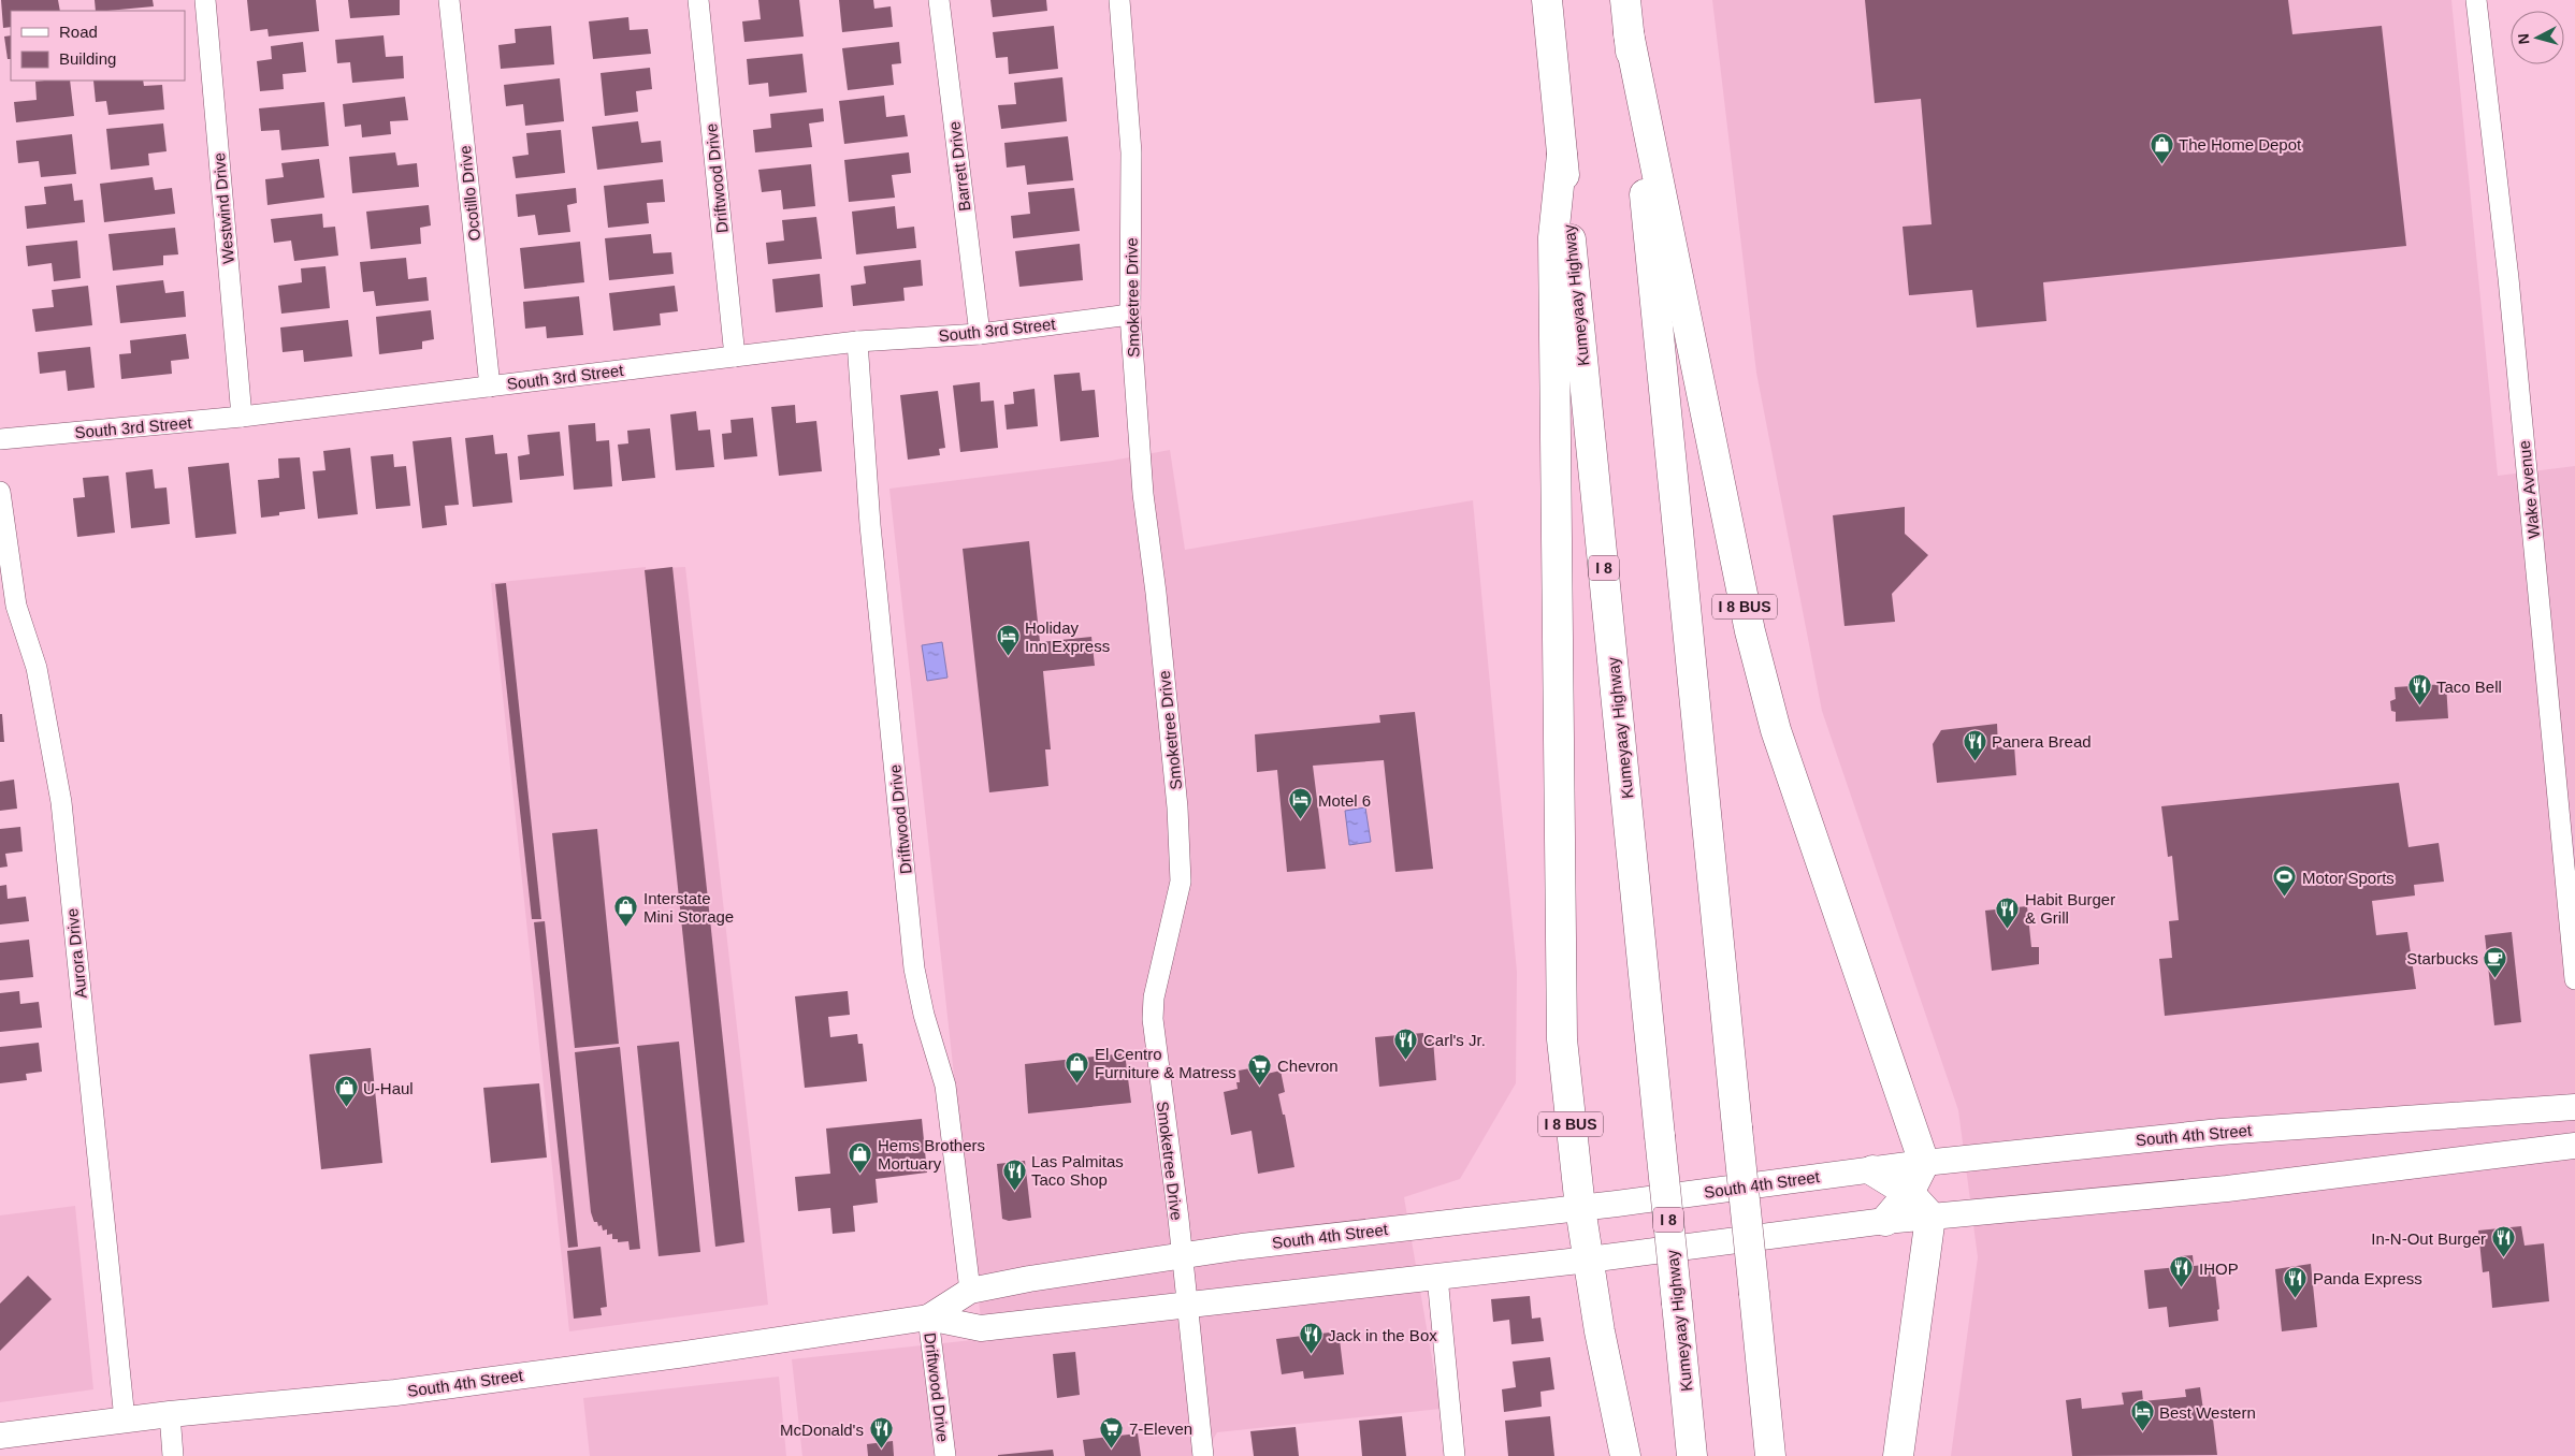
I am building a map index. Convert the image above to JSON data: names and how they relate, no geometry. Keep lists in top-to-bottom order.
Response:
{
  "streets": {
    "highway": ["Kumeyaay Highway", "I 8", "I 8 BUS"],
    "main road": ["South 4th Street"],
    "street": [
      "Barrett Drive",
      "Driftwood Drive",
      "Ocotillo Drive",
      "Westwind Drive",
      "Smoketree Drive",
      "South 3rd Street",
      "Wake Avenue",
      "Aurora Drive"
    ]
  },
  "crossings": [
    ["Barrett Drive", "South 3rd Street"],
    ["Driftwood Drive", "South 3rd Street"],
    ["Driftwood Drive", "South 4th Street"],
    ["Ocotillo Drive", "South 3rd Street"],
    ["Westwind Drive", "South 3rd Street"],
    ["Kumeyaay Highway", "I 8 BUS"],
    ["Smoketree Drive", "South 3rd Street"],
    ["Smoketree Drive", "South 4th Street"],
    ["I 8 BUS", "South 4th Street"],
    ["Aurora Drive", "South 4th Street"]
  ],
  "places": {
    "shop": [
      "The Home Depot",
      "Interstate Mini Storage",
      "El Centro Furniture & Matress",
      "U-Haul",
      "Hems Brothers Mortuary"
    ],
    "hotel": ["Holiday Inn Express", "Motel 6", "Best Western"],
    "restaurant": [
      "Taco Bell",
      "Panera Bread",
      "Habit Burger & Grill",
      "Carl's Jr.",
      "Las Palmitas Taco Shop",
      "In-N-Out Burger",
      "IHOP",
      "Panda Express",
      "Jack in the Box",
      "McDonald's"
    ],
    "sports": ["Motor Sports"],
    "cafe": ["Starbucks"],
    "supermarket": ["Chevron", "7-Eleven"]
  },
  "legend": ["Road", "Building"],
  "north": "left"
}
